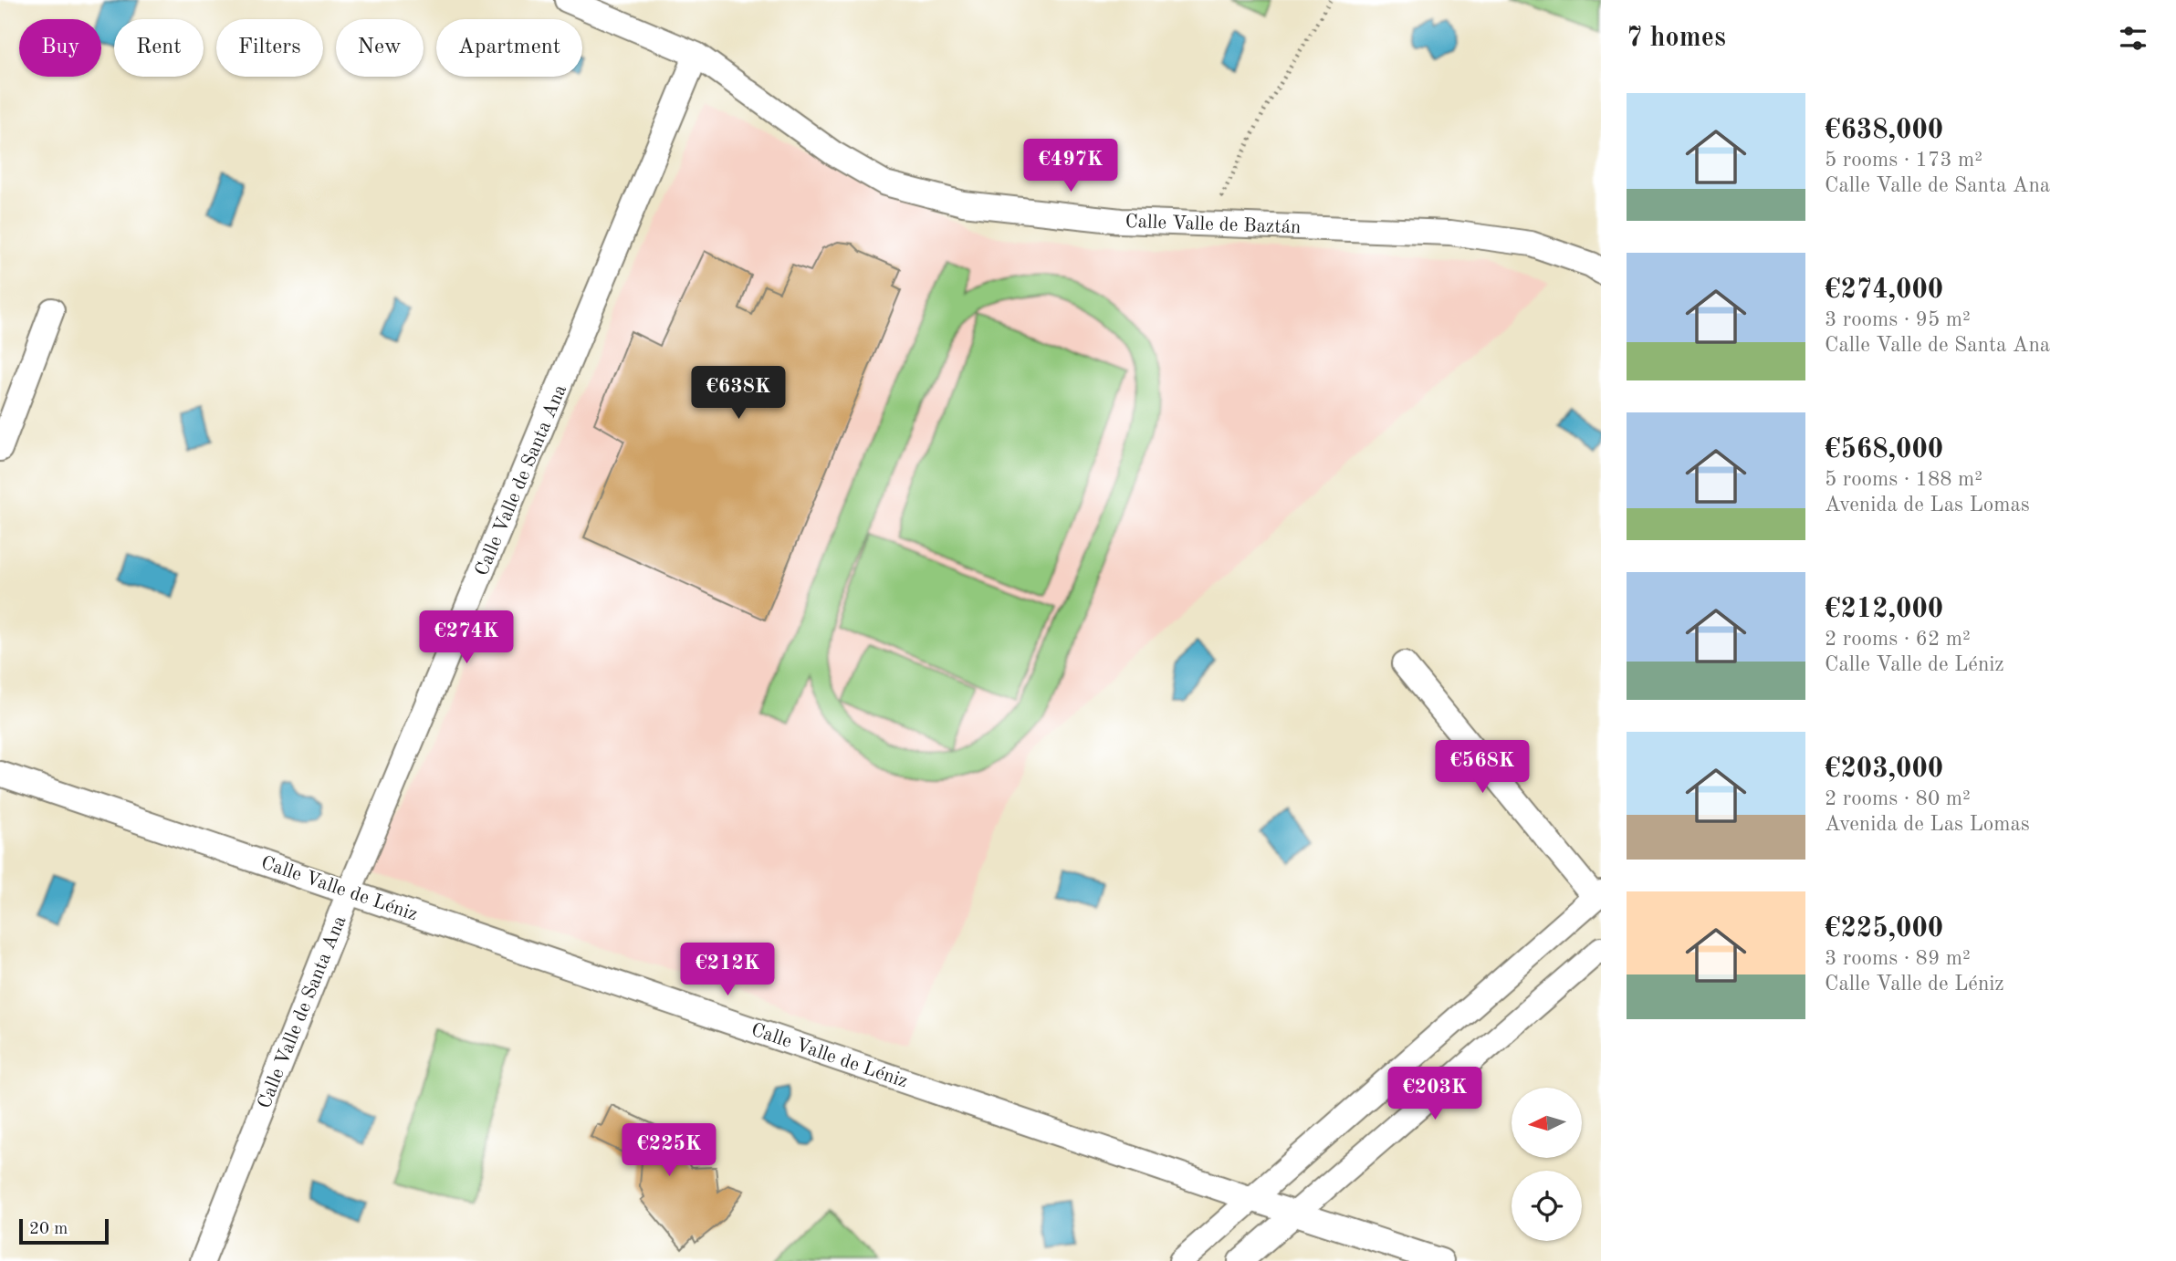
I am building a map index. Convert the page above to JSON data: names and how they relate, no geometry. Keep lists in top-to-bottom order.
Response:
{
  "streets": {
    "street": ["Calle Valle de Baztán", "Calle Valle de Santa Ana", "Calle Valle de Léniz"]
  },
  "crossings": [
    ["Calle Valle de Baztán", "Calle Valle de Santa Ana"],
    ["Calle Valle de Santa Ana", "Calle Valle de Léniz"]
  ],
  "scale_bar": "20 m",
  "north": "left",
  "page": {
    "heading": "7 homes",
    "chip": [
      "Buy",
      "Rent",
      "Filters",
      "New",
      "Apartment"
    ],
    "list": [
      {
        "name": "€638,000",
        "note": "5 rooms · 173 m² · Calle Valle de Santa Ana"
      },
      {
        "name": "€274,000",
        "note": "3 rooms · 95 m² · Calle Valle de Santa Ana"
      },
      {
        "name": "€568,000",
        "note": "5 rooms · 188 m² · Avenida de Las Lomas"
      },
      {
        "name": "€212,000",
        "note": "2 rooms · 62 m² · Calle Valle de Léniz"
      },
      {
        "name": "€203,000",
        "note": "2 rooms · 80 m² · Avenida de Las Lomas"
      },
      {
        "name": "€225,000",
        "note": "3 rooms · 89 m² · Calle Valle de Léniz"
      }
    ],
    "price": [
      "€497K",
      "€638K",
      "€274K",
      "€568K",
      "€212K",
      "€203K",
      "€225K"
    ],
    "scale": "20 m"
  }
}
